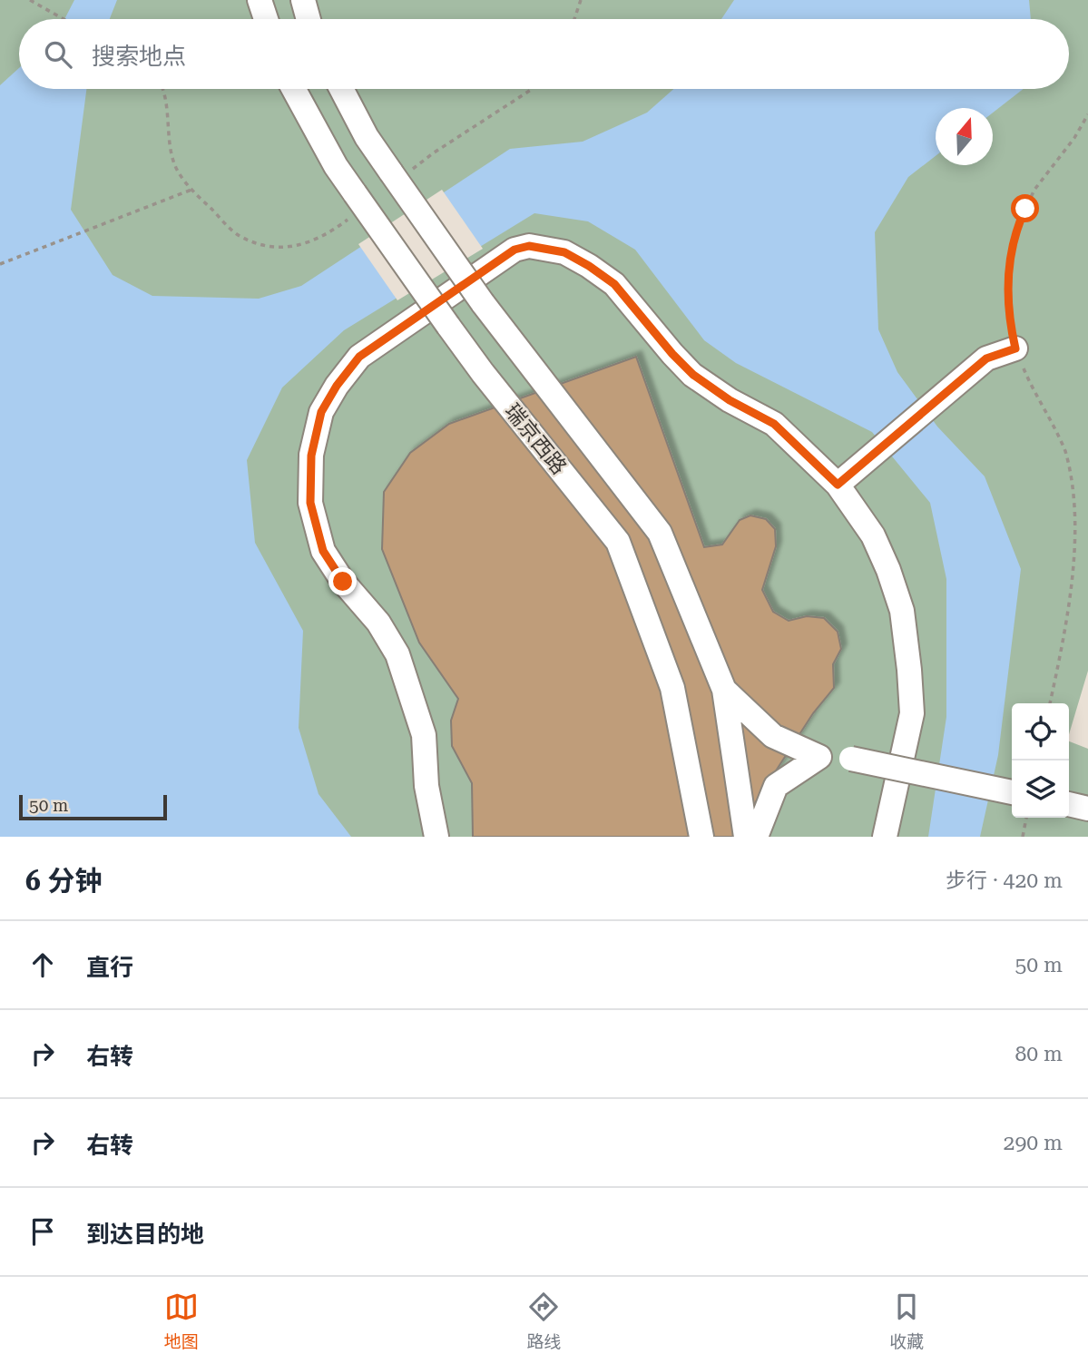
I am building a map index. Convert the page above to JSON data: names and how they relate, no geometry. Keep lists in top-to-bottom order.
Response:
{
  "streets": {
    "street": ["瑞京西路"]
  },
  "scale_bar": "50 m",
  "north": "top",
  "page": {
    "search": "搜索地点",
    "scale": "50 m",
    "heading": ["6 分钟", "步行 · 420 m"],
    "list": [
      ["直行", "50 m"],
      ["右转", "80 m"],
      ["右转", "290 m"],
      "到达目的地"
    ],
    "nav": ["地图", "路线", "收藏"]
  }
}
